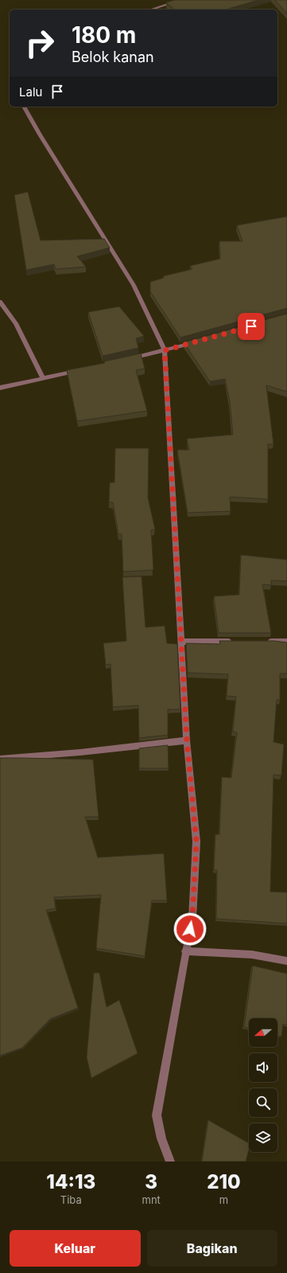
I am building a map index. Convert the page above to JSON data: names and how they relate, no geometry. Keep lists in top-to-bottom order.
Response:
{
  "north": "left",
  "page": {
    "turn": ["180 m", "Belok kanan"],
    "then": "Lalu",
    "eta": [
      "14:13",
      "Tiba",
      "3",
      "mnt",
      "210",
      "m"
    ],
    "buttons": ["Keluar", "Bagikan"]
  }
}
